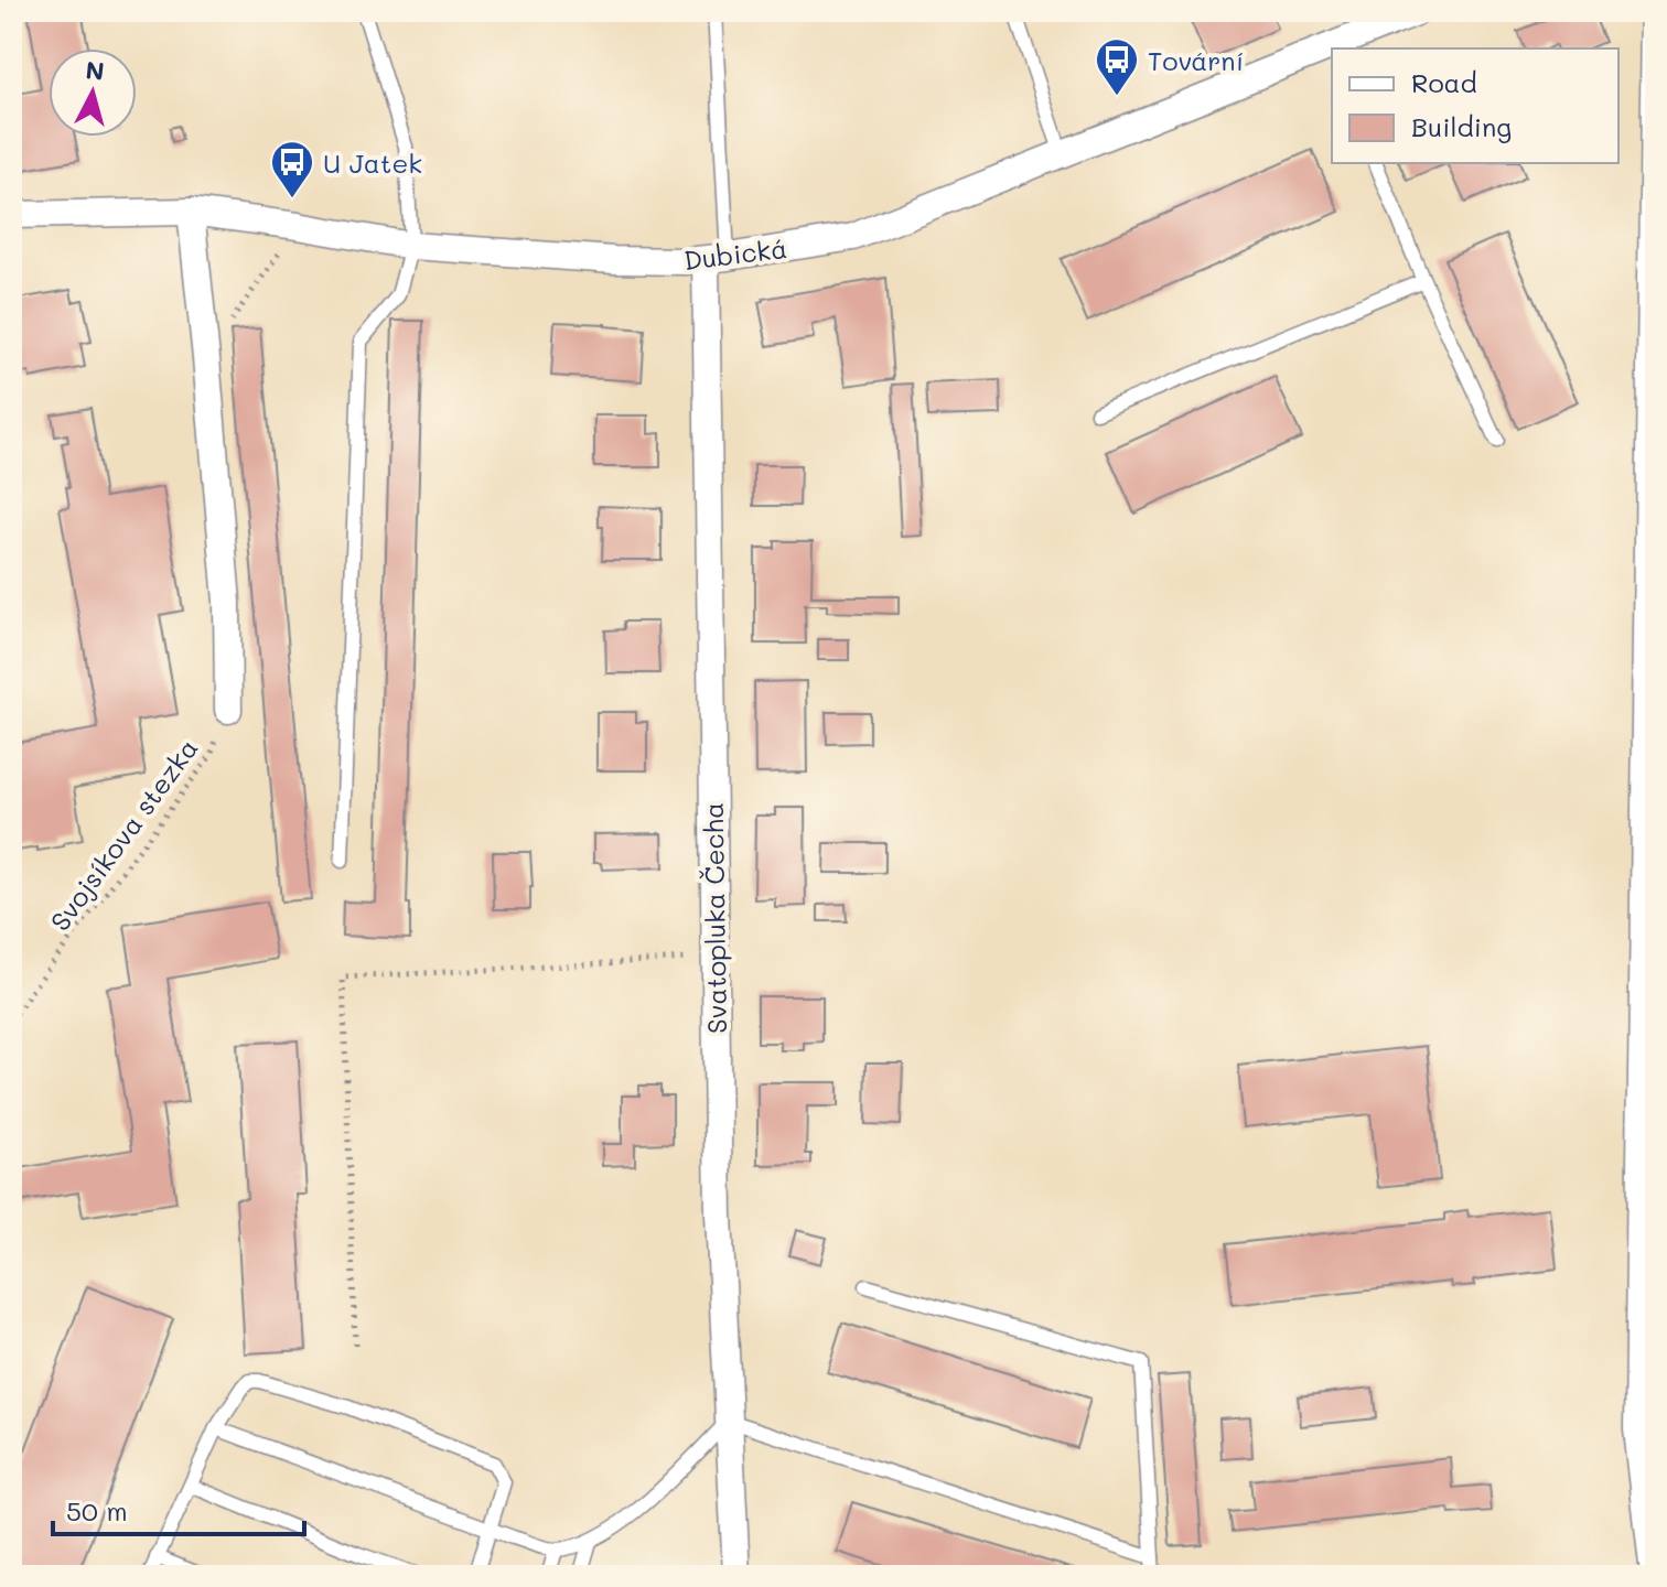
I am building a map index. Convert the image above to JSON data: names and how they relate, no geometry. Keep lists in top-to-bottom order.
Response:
{
  "streets": {
    "street": ["Dubická", "Svatopluka Čecha"],
    "path": ["Svojsíkova stezka"]
  },
  "crossings": [
    ["Dubická", "Svatopluka Čecha"]
  ],
  "places": {
    "bus stop": ["Tovární", "U Jatek"]
  },
  "legend": ["Road", "Building"],
  "scale_bar": "50 m",
  "north": "top"
}
